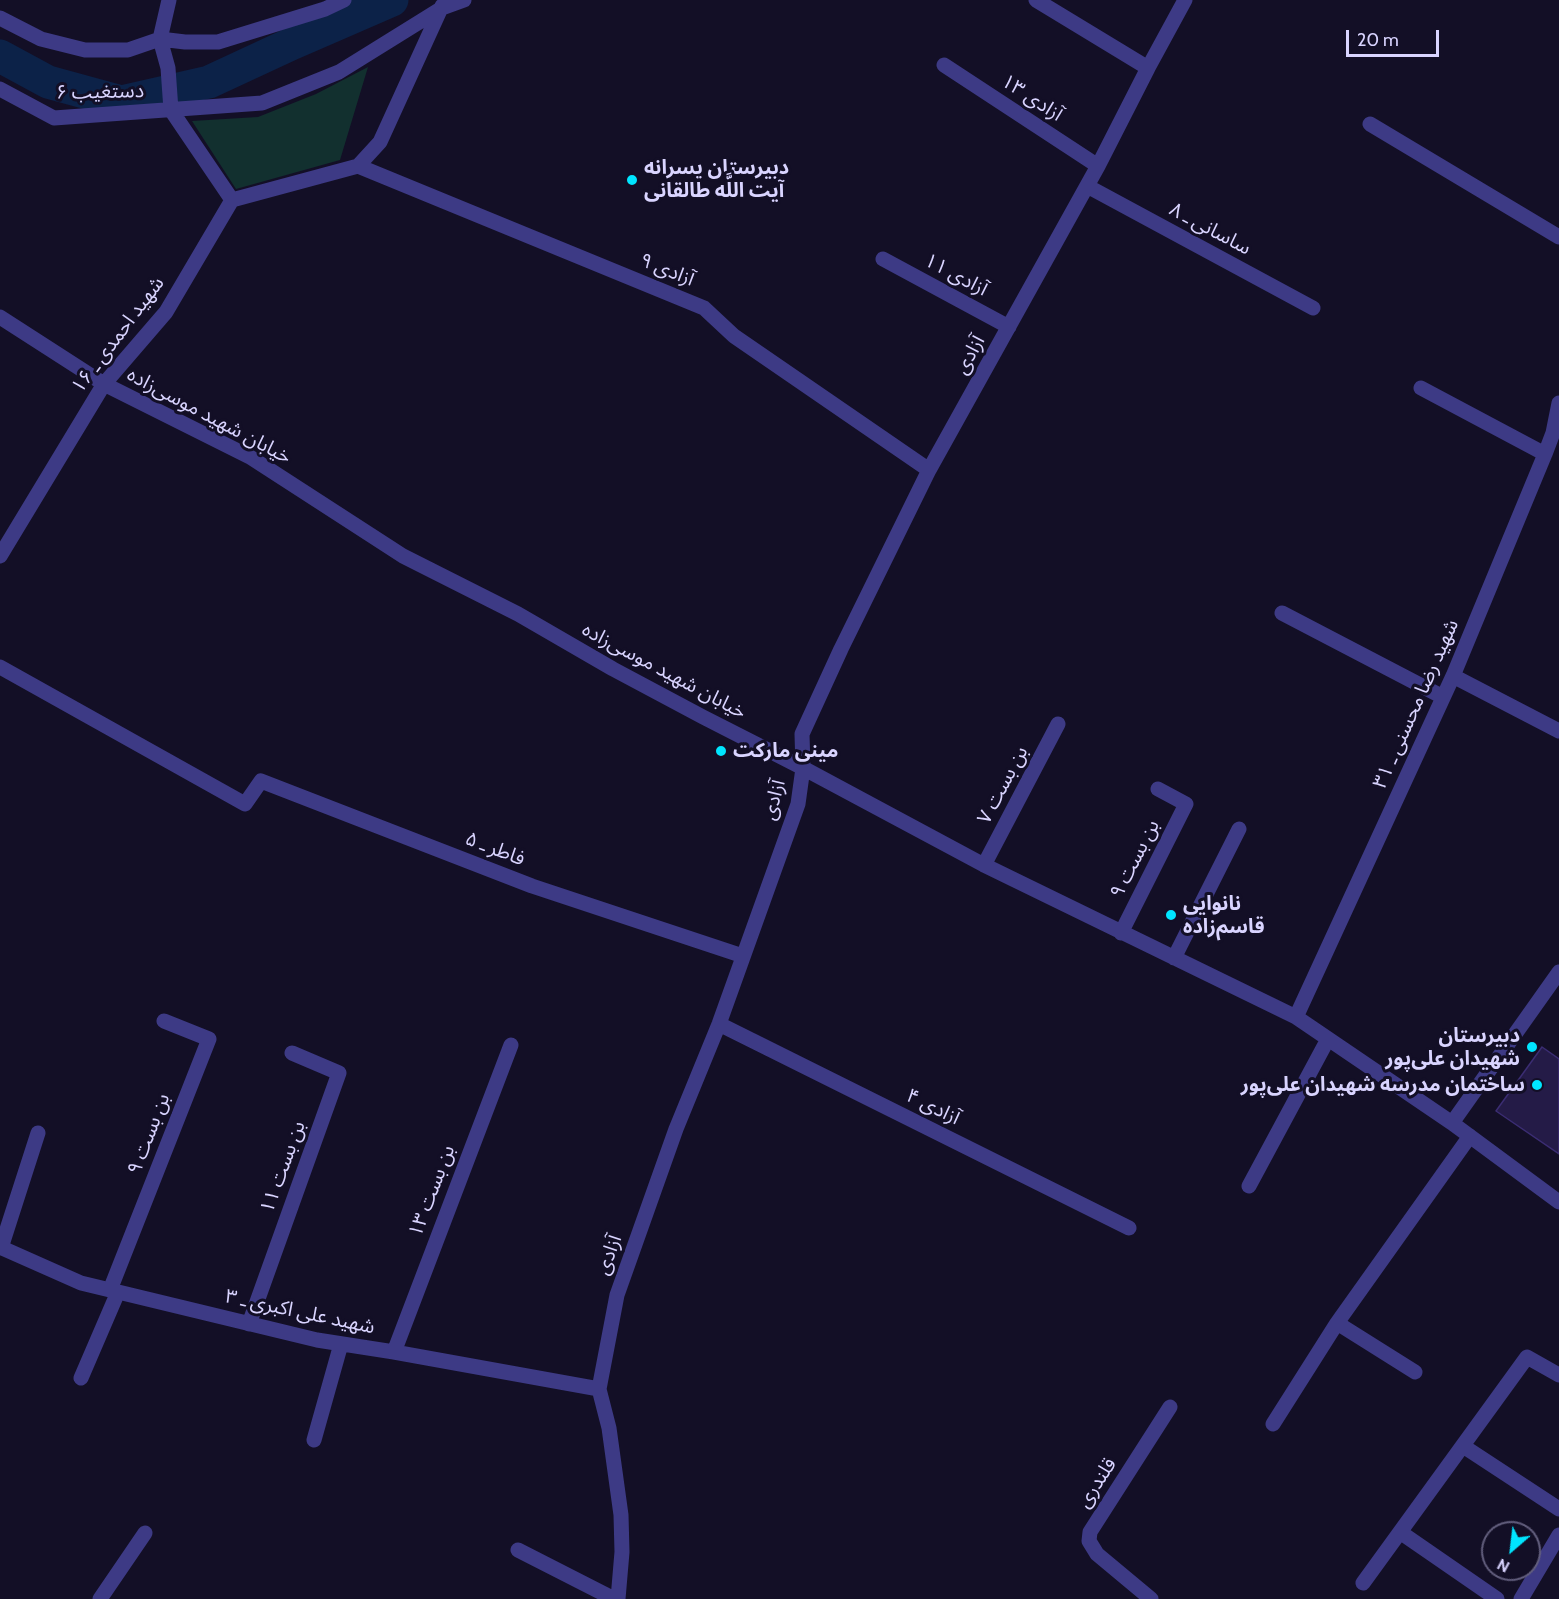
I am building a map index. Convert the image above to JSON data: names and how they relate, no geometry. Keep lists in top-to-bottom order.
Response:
{
  "streets": {
    "street": [
      "دستغیب ۶",
      "آزادی ۱۳",
      "ساسانی ـ ۸",
      "آزادی ۹",
      "آزادی ۱۱",
      "شهید احمدی ـ ۱۶",
      "آزادی",
      "خیابان شهید موسی‌زاده",
      "شهید رضا محسنی ـ ۳۱",
      "بن بست ۷",
      "فاطر ـ ۵",
      "بن بست ۹",
      "آزادی ۴",
      "بن بست ۱۱",
      "بن بست ۱۳",
      "شهید علی اکبری ـ ۳",
      "قلندری"
    ]
  },
  "crossings": [
    ["آزادی ۱۳", "آزادی"],
    ["ساسانی ـ ۸", "آزادی"],
    ["آزادی ۹", "آزادی"],
    ["آزادی ۱۱", "آزادی"],
    ["شهید احمدی ـ ۱۶", "خیابان شهید موسی‌زاده"],
    ["آزادی", "خیابان شهید موسی‌زاده"],
    ["آزادی", "فاطر ـ ۵"],
    ["آزادی", "آزادی ۴"],
    ["آزادی", "شهید علی اکبری ـ ۳"],
    ["خیابان شهید موسی‌زاده", "شهید رضا محسنی ـ ۳۱"],
    ["خیابان شهید موسی‌زاده", "بن بست ۷"],
    ["خیابان شهید موسی‌زاده", "بن بست ۹"],
    ["بن بست ۹", "شهید علی اکبری ـ ۳"],
    ["بن بست ۱۱", "شهید علی اکبری ـ ۳"],
    ["بن بست ۱۳", "شهید علی اکبری ـ ۳"]
  ],
  "places": [
    "دبیرستان پسرانه آیت اللَّه طالقانی",
    "مینی مارکت",
    "نانوایی قاسم‌زاده",
    "دبیرستان شهیدان علی‌پور",
    "ساختمان مدرسه شهیدان علی‌پور"
  ],
  "scale_bar": "20 m",
  "north": "bottom left"
}
